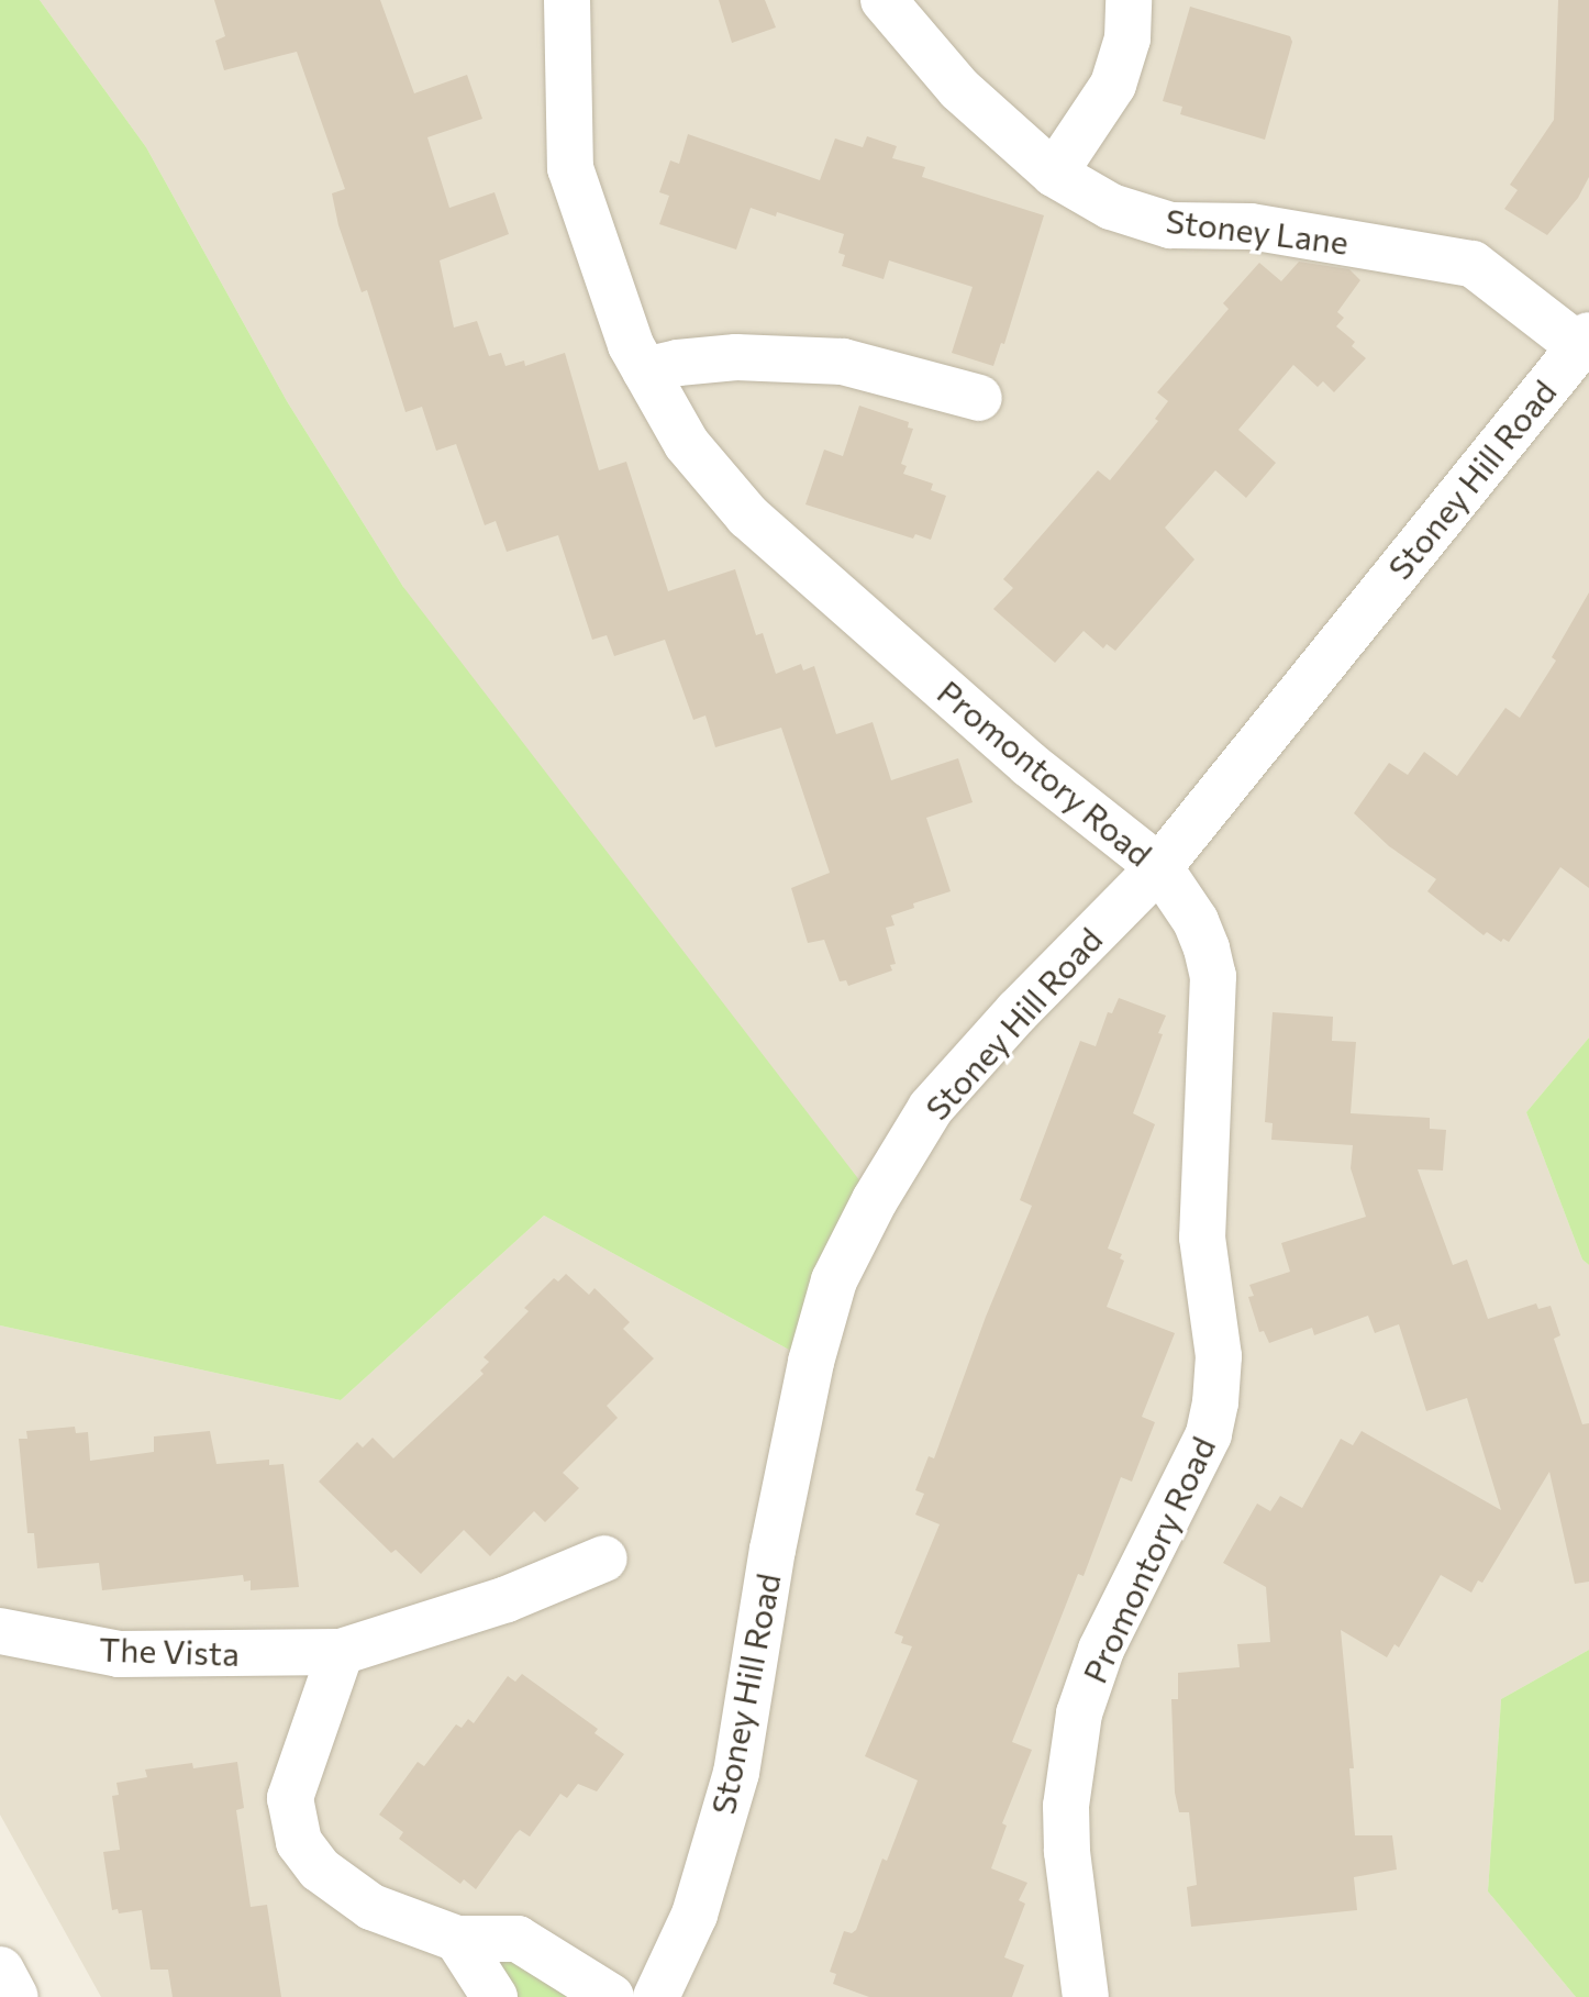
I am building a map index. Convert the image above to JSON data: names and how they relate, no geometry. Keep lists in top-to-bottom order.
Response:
{
  "streets": {
    "street": [
      "Stoney Lane",
      "Stoney Hill Road",
      "Promontory Road",
      "The Vista"
    ]
  },
  "crossings": [
    ["Stoney Lane", "Stoney Hill Road"],
    ["Stoney Hill Road", "Promontory Road"]
  ]
}
